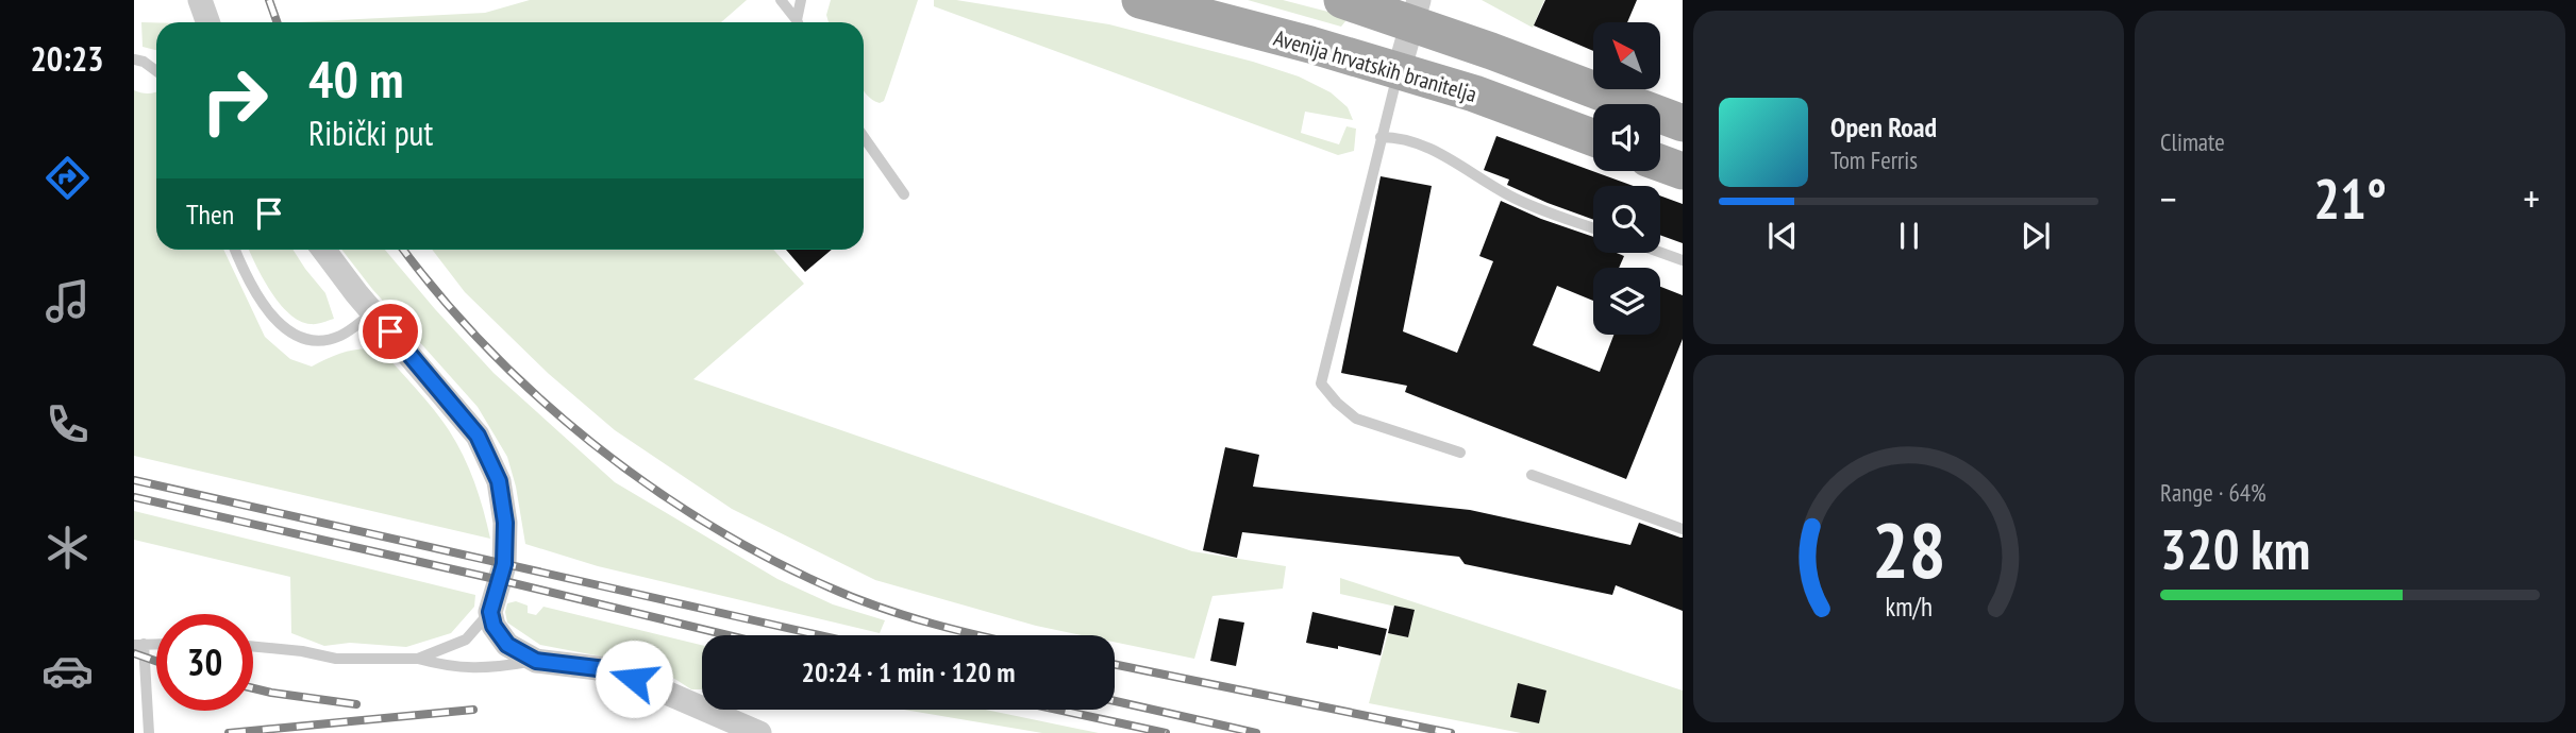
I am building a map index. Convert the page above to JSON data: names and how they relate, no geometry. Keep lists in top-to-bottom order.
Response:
{
  "streets": {
    "main road": ["Avenija hrvatskih branitelja"]
  },
  "north": "top left",
  "page": {
    "tabs": "20:23",
    "tile": [
      "Climate",
      ["Range · 64%", "320 km"]
    ],
    "turn": ["40 m", "Ribički put"],
    "song": ["Open Road", "Tom Ferris"],
    "heat": ["−", "21°", "+"],
    "then": "Then",
    "limit": "30",
    "trip": "20:24 · 1 min · 120 m",
    "gauge": ["28", "km/h"]
  }
}
